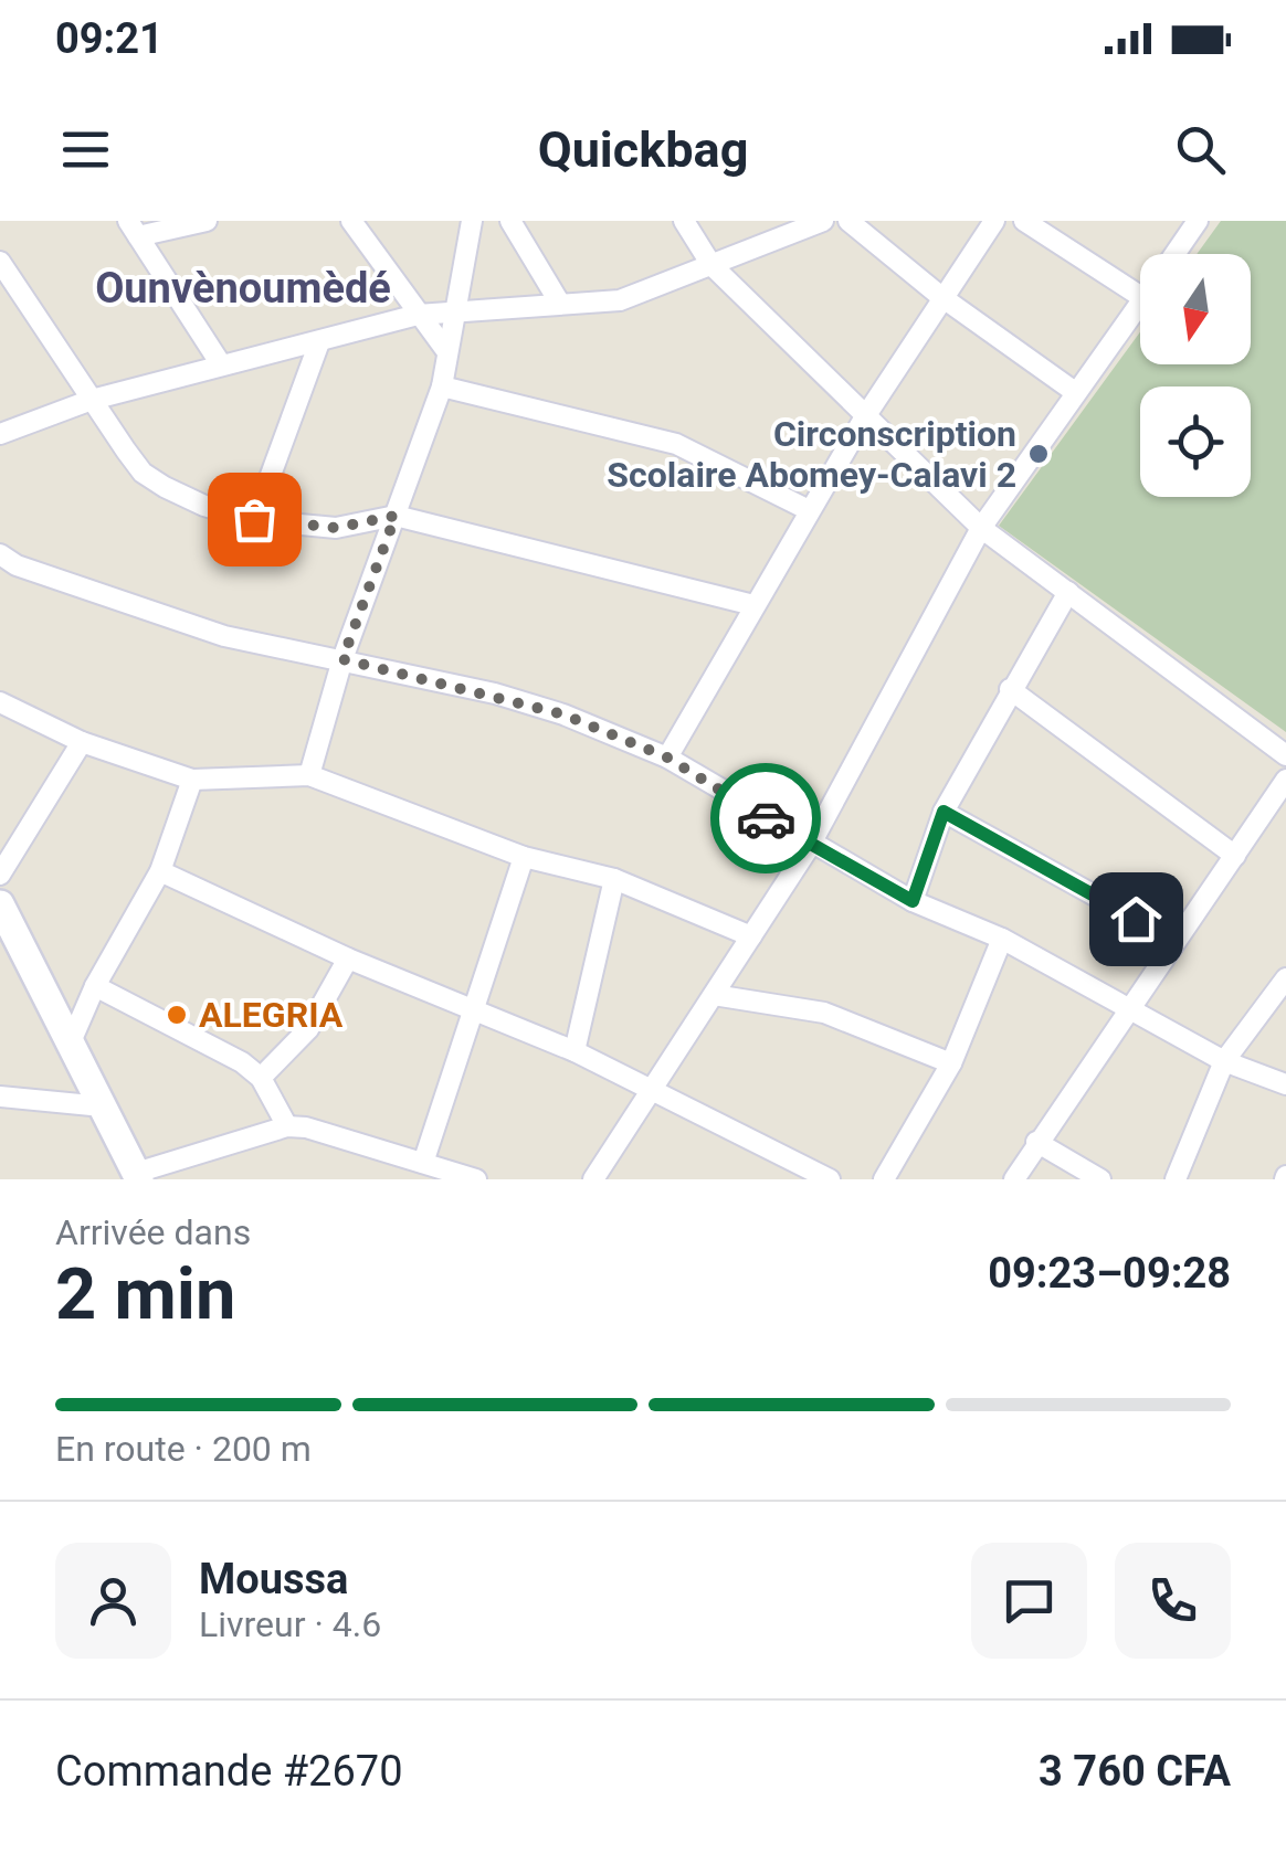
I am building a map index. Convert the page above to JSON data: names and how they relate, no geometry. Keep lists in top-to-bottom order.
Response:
{
  "districts": ["Ounvènoumèdé"],
  "places": ["Circonscription Scolaire Abomey-Calavi 2", "ALEGRIA"],
  "north": "bottom",
  "page": {
    "status": "09:21",
    "header": "Quickbag",
    "heading": ["2 min", "Arrivée dans", "09:23–09:28"],
    "panel": [
      "Moussa",
      "Livreur · 4.6",
      "Commande #2670",
      "3 760 CFA"
    ],
    "bar": "En route · 200 m"
  }
}
